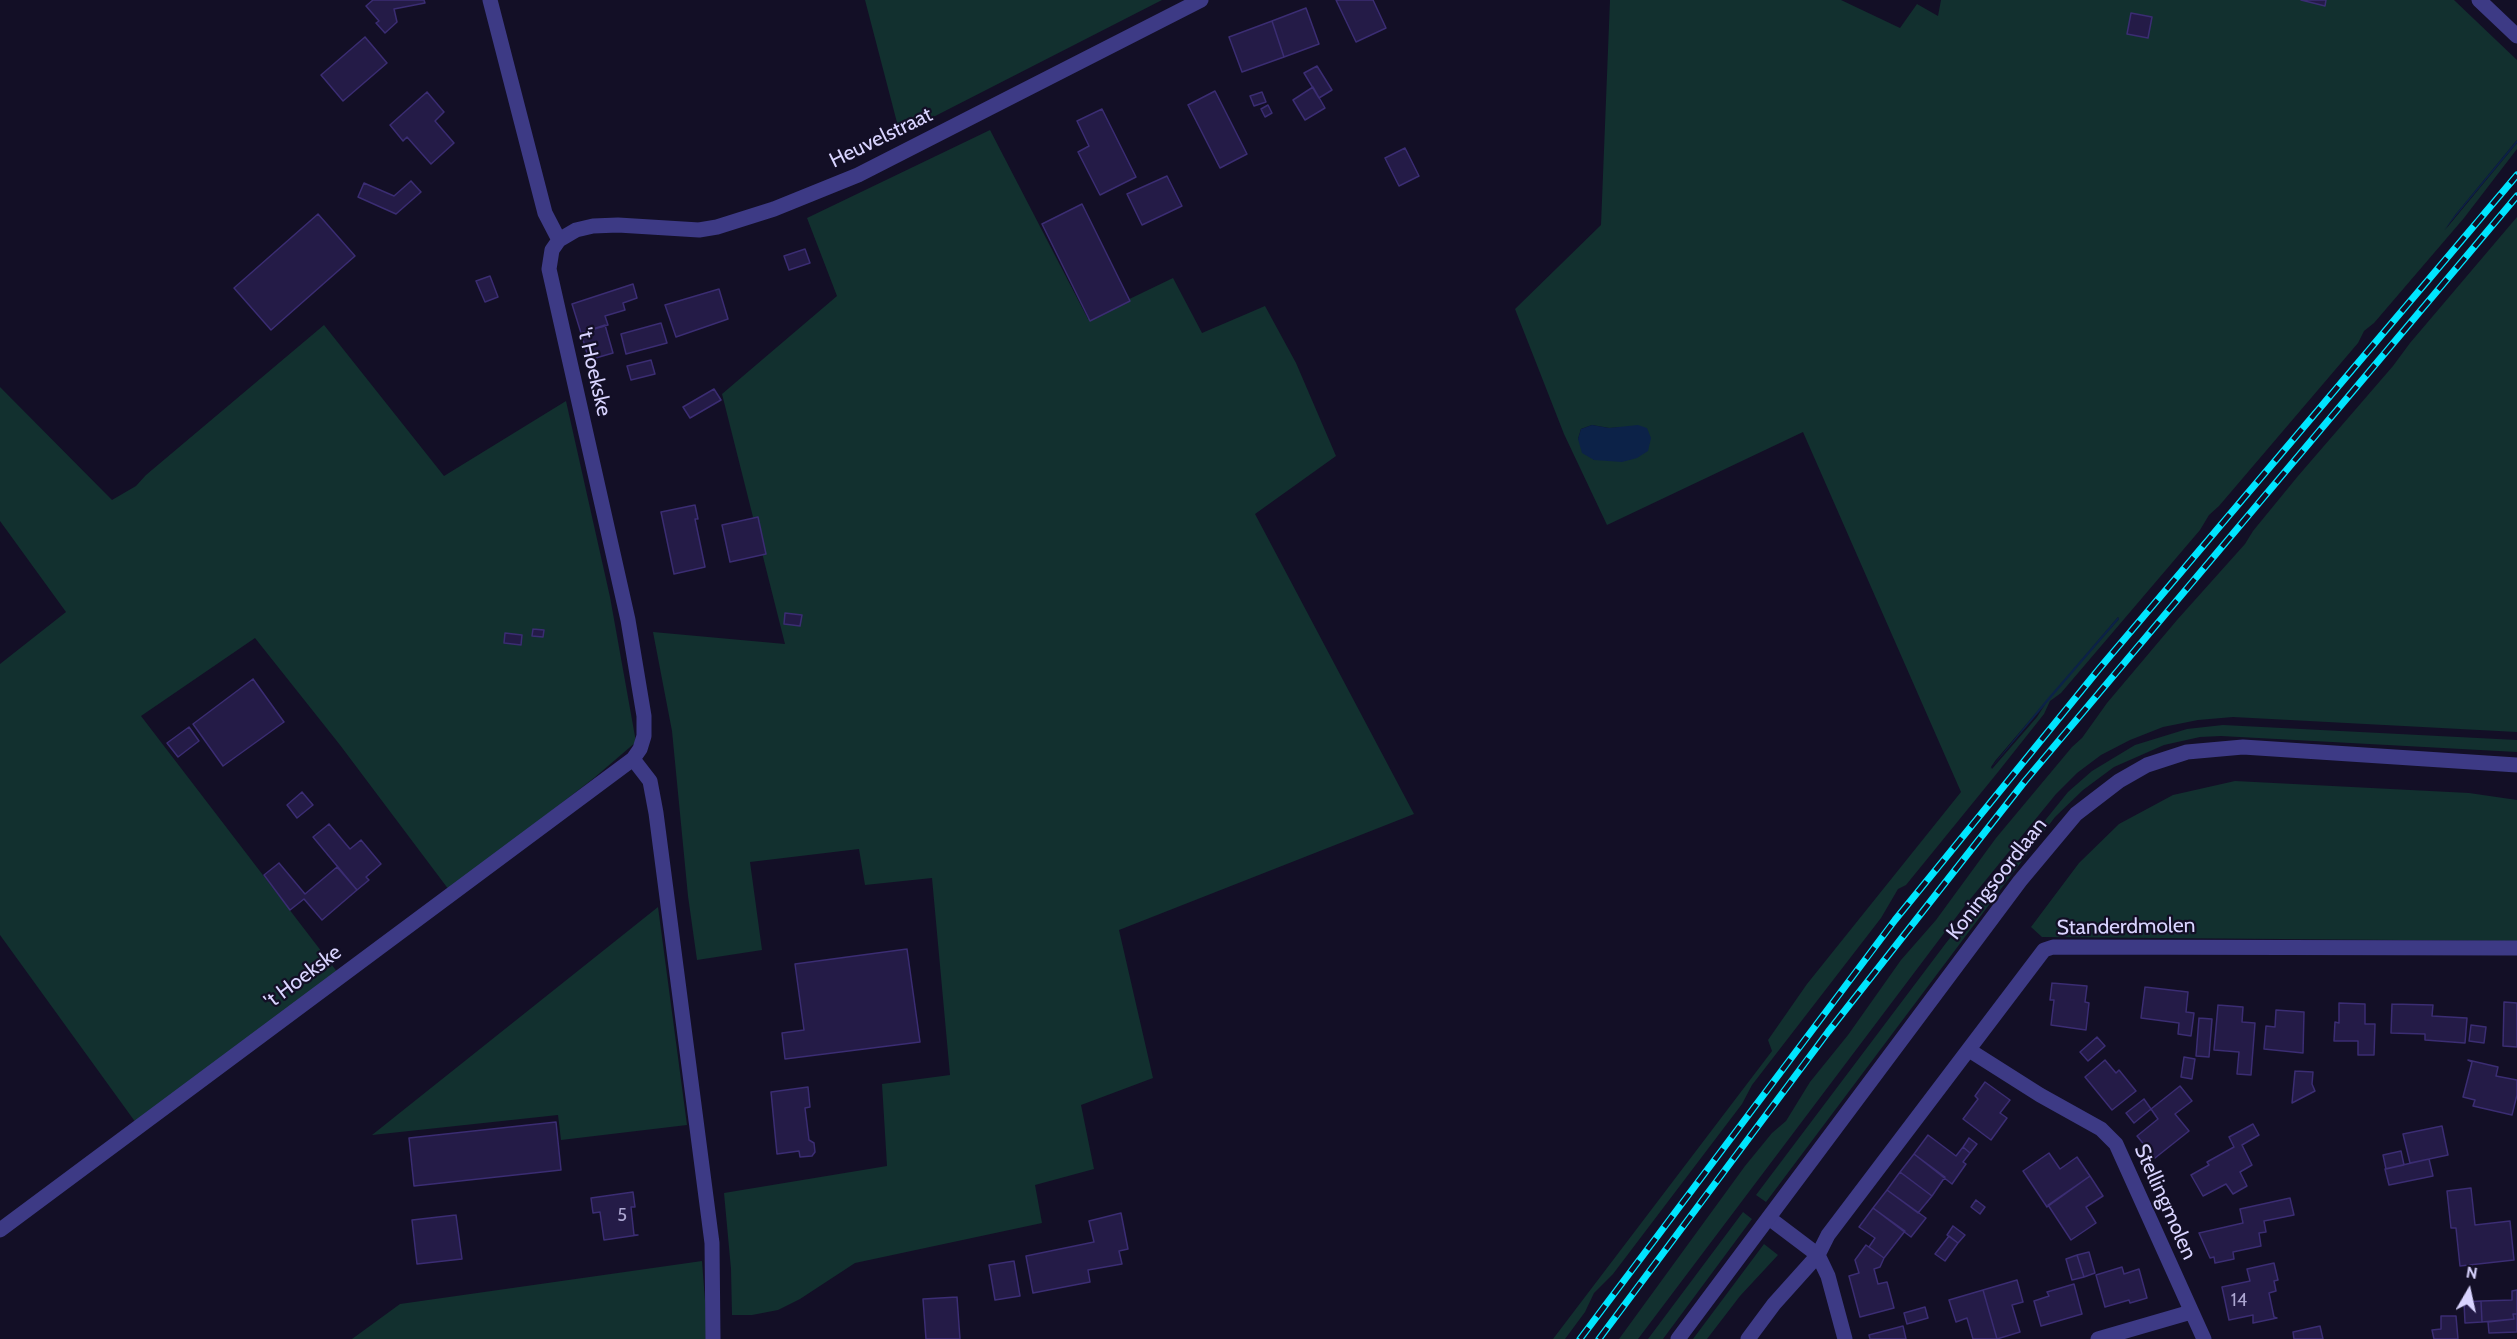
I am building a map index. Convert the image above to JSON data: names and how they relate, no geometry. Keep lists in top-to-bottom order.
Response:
{
  "streets": {
    "street": [
      "Heuvelstraat",
      "'t Hoekske",
      "Koningsoordlaan",
      "Standerdmolen",
      "Stellingmolen"
    ]
  },
  "crossings": [
    ["Heuvelstraat", "'t Hoekske"],
    ["Standerdmolen", "Stellingmolen"]
  ],
  "house_numbers": ["5", "14"],
  "north": "top"
}
